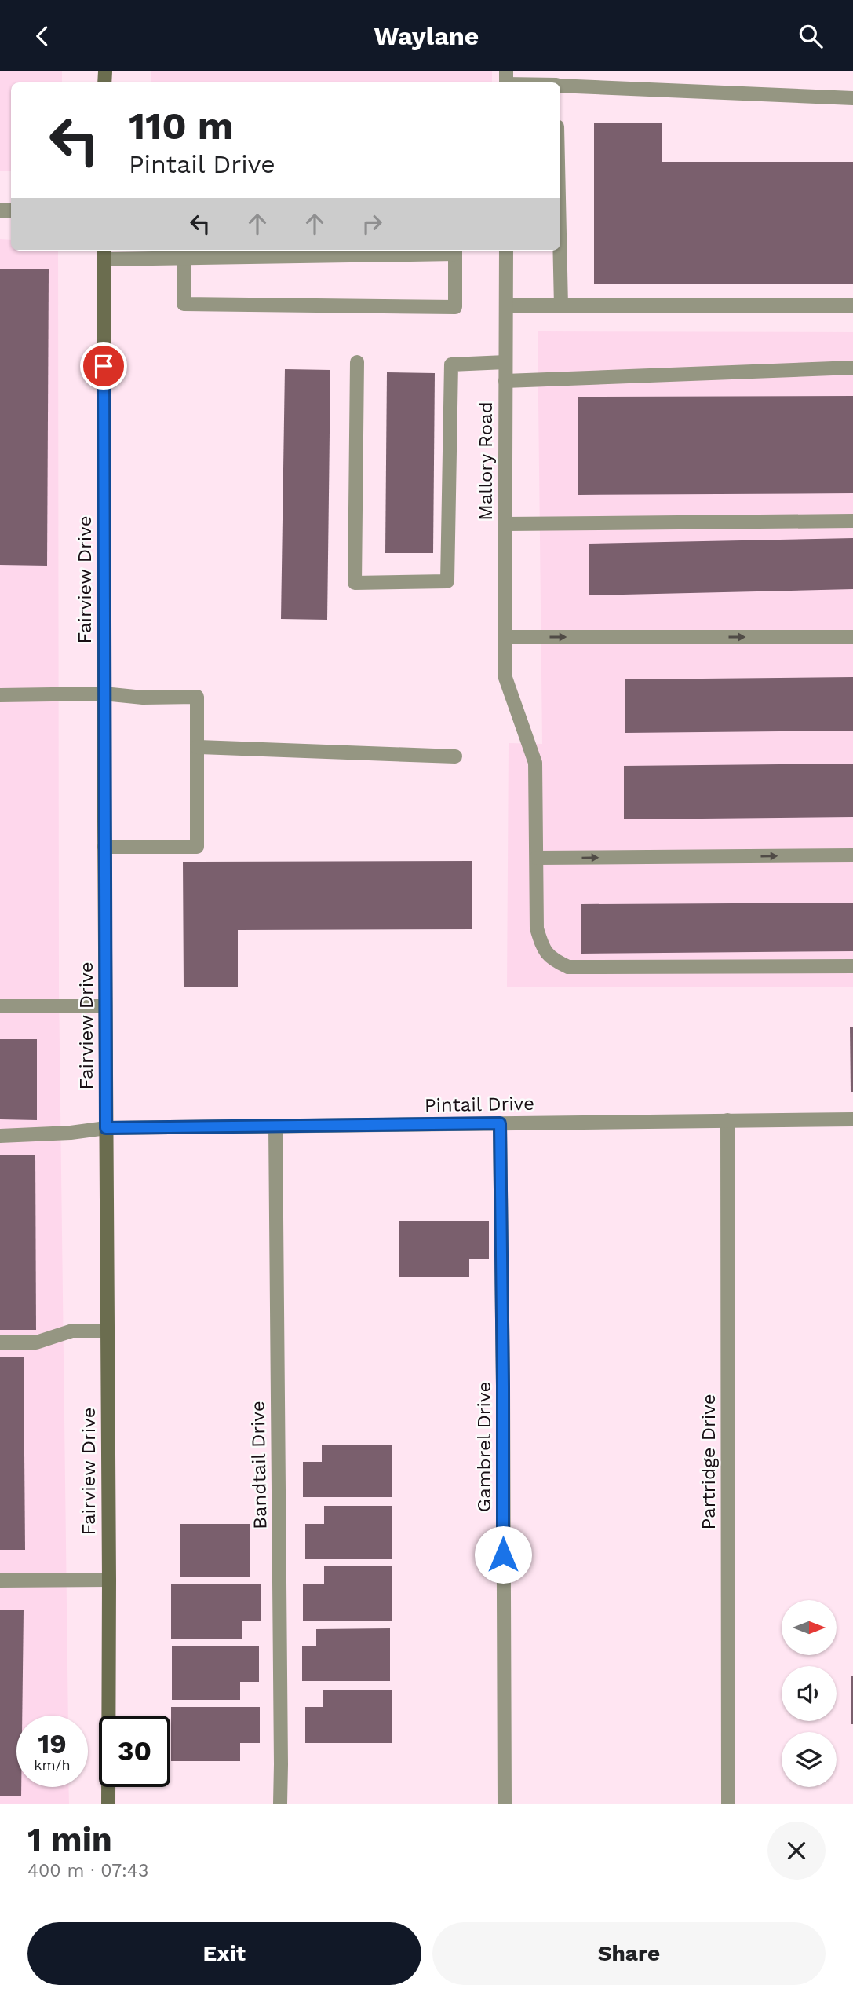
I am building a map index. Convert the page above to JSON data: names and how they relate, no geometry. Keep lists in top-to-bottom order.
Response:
{
  "streets": {
    "main road": ["Fairview Drive"],
    "street": [
      "Mallory Road",
      "Pintail Drive",
      "Gambrel Drive",
      "Partridge Drive",
      "Bandtail Drive"
    ]
  },
  "crossings": [
    ["Fairview Drive", "Pintail Drive"],
    ["Pintail Drive", "Gambrel Drive"],
    ["Pintail Drive", "Partridge Drive"],
    ["Pintail Drive", "Bandtail Drive"]
  ],
  "north": "right",
  "page": {
    "header": "Waylane",
    "turn": ["110 m", "Pintail Drive"],
    "speed": "19 km/h",
    "limit": "30",
    "heading": ["1 min", "400 m · 07:43"],
    "buttons": ["Exit", "Share"]
  }
}
